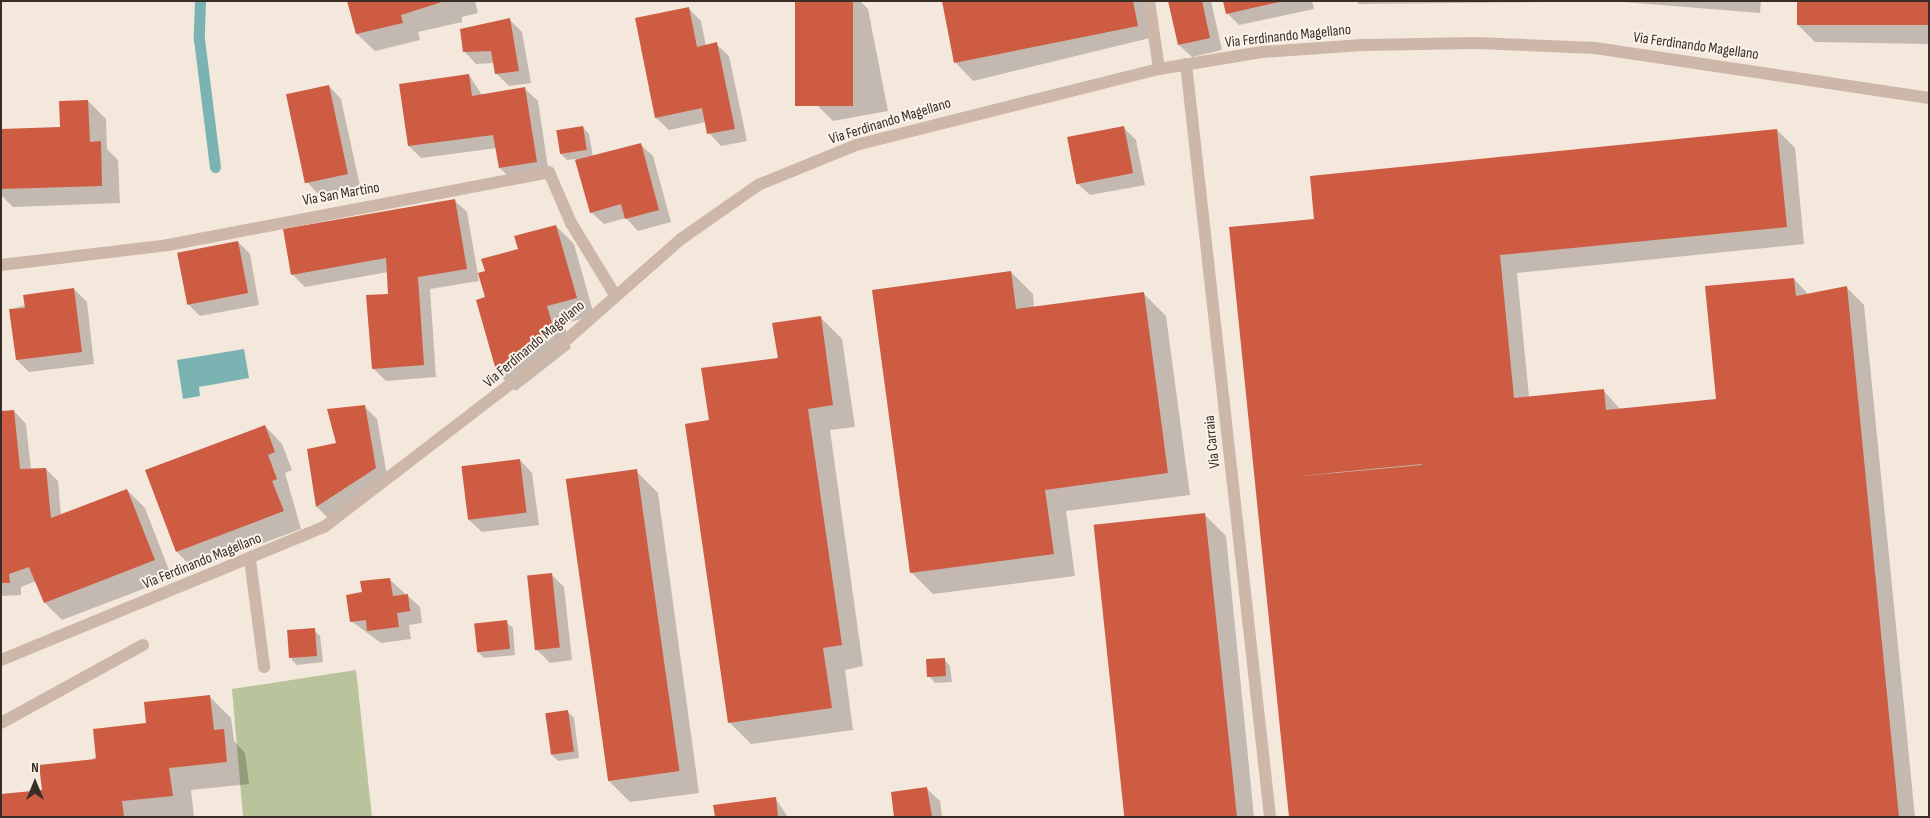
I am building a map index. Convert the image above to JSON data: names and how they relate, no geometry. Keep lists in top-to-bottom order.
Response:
{
  "streets": {
    "street": ["Via Ferdinando Magellano", "Via San Martino", "Via Carraia"]
  },
  "crossings": [
    ["Via Ferdinando Magellano", "Via San Martino"],
    ["Via Ferdinando Magellano", "Via Carraia"]
  ],
  "north": "top"
}
